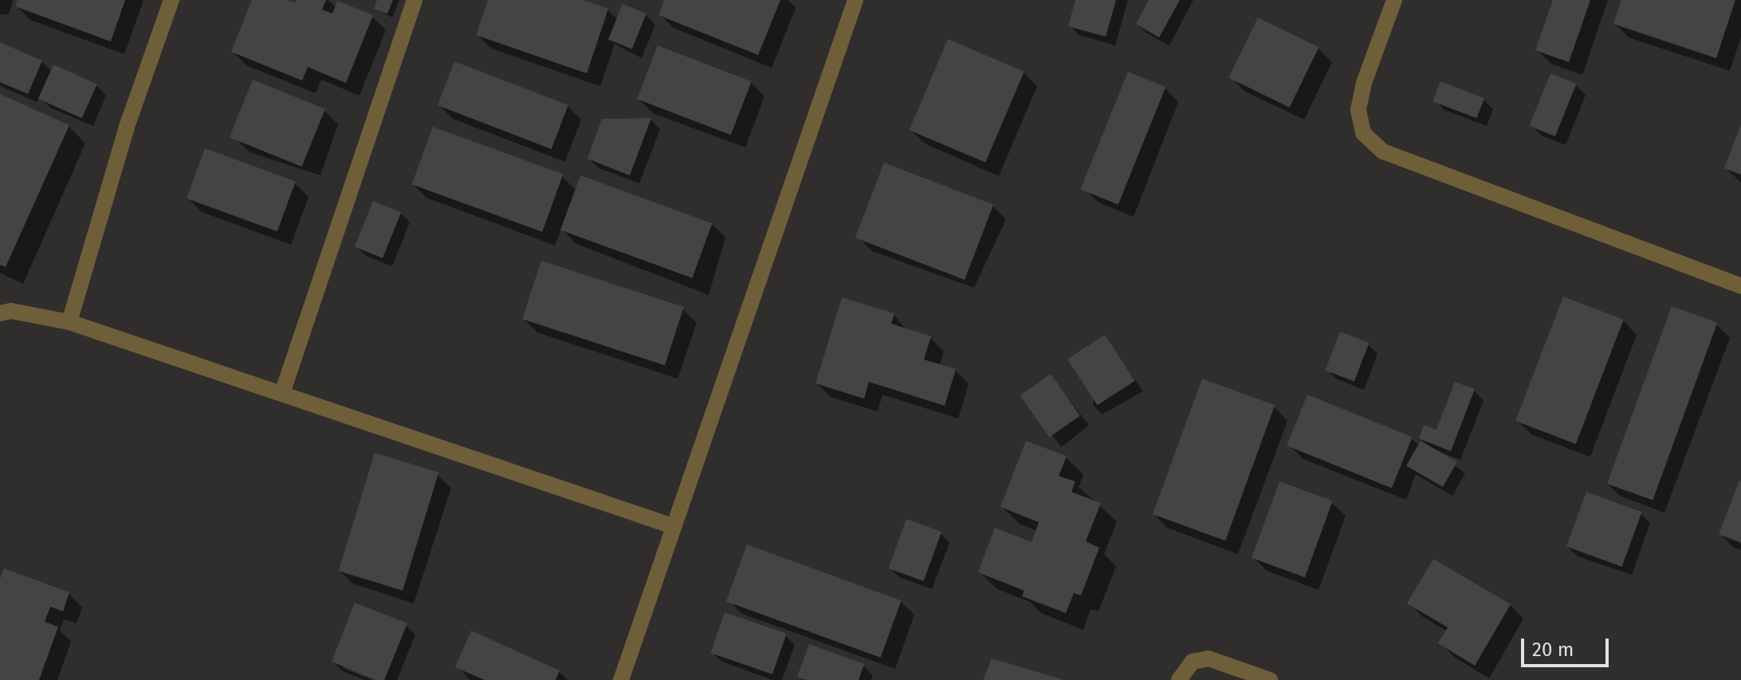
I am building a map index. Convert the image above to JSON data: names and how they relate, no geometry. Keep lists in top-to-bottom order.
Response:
{
  "scale_bar": "20 m"
}
